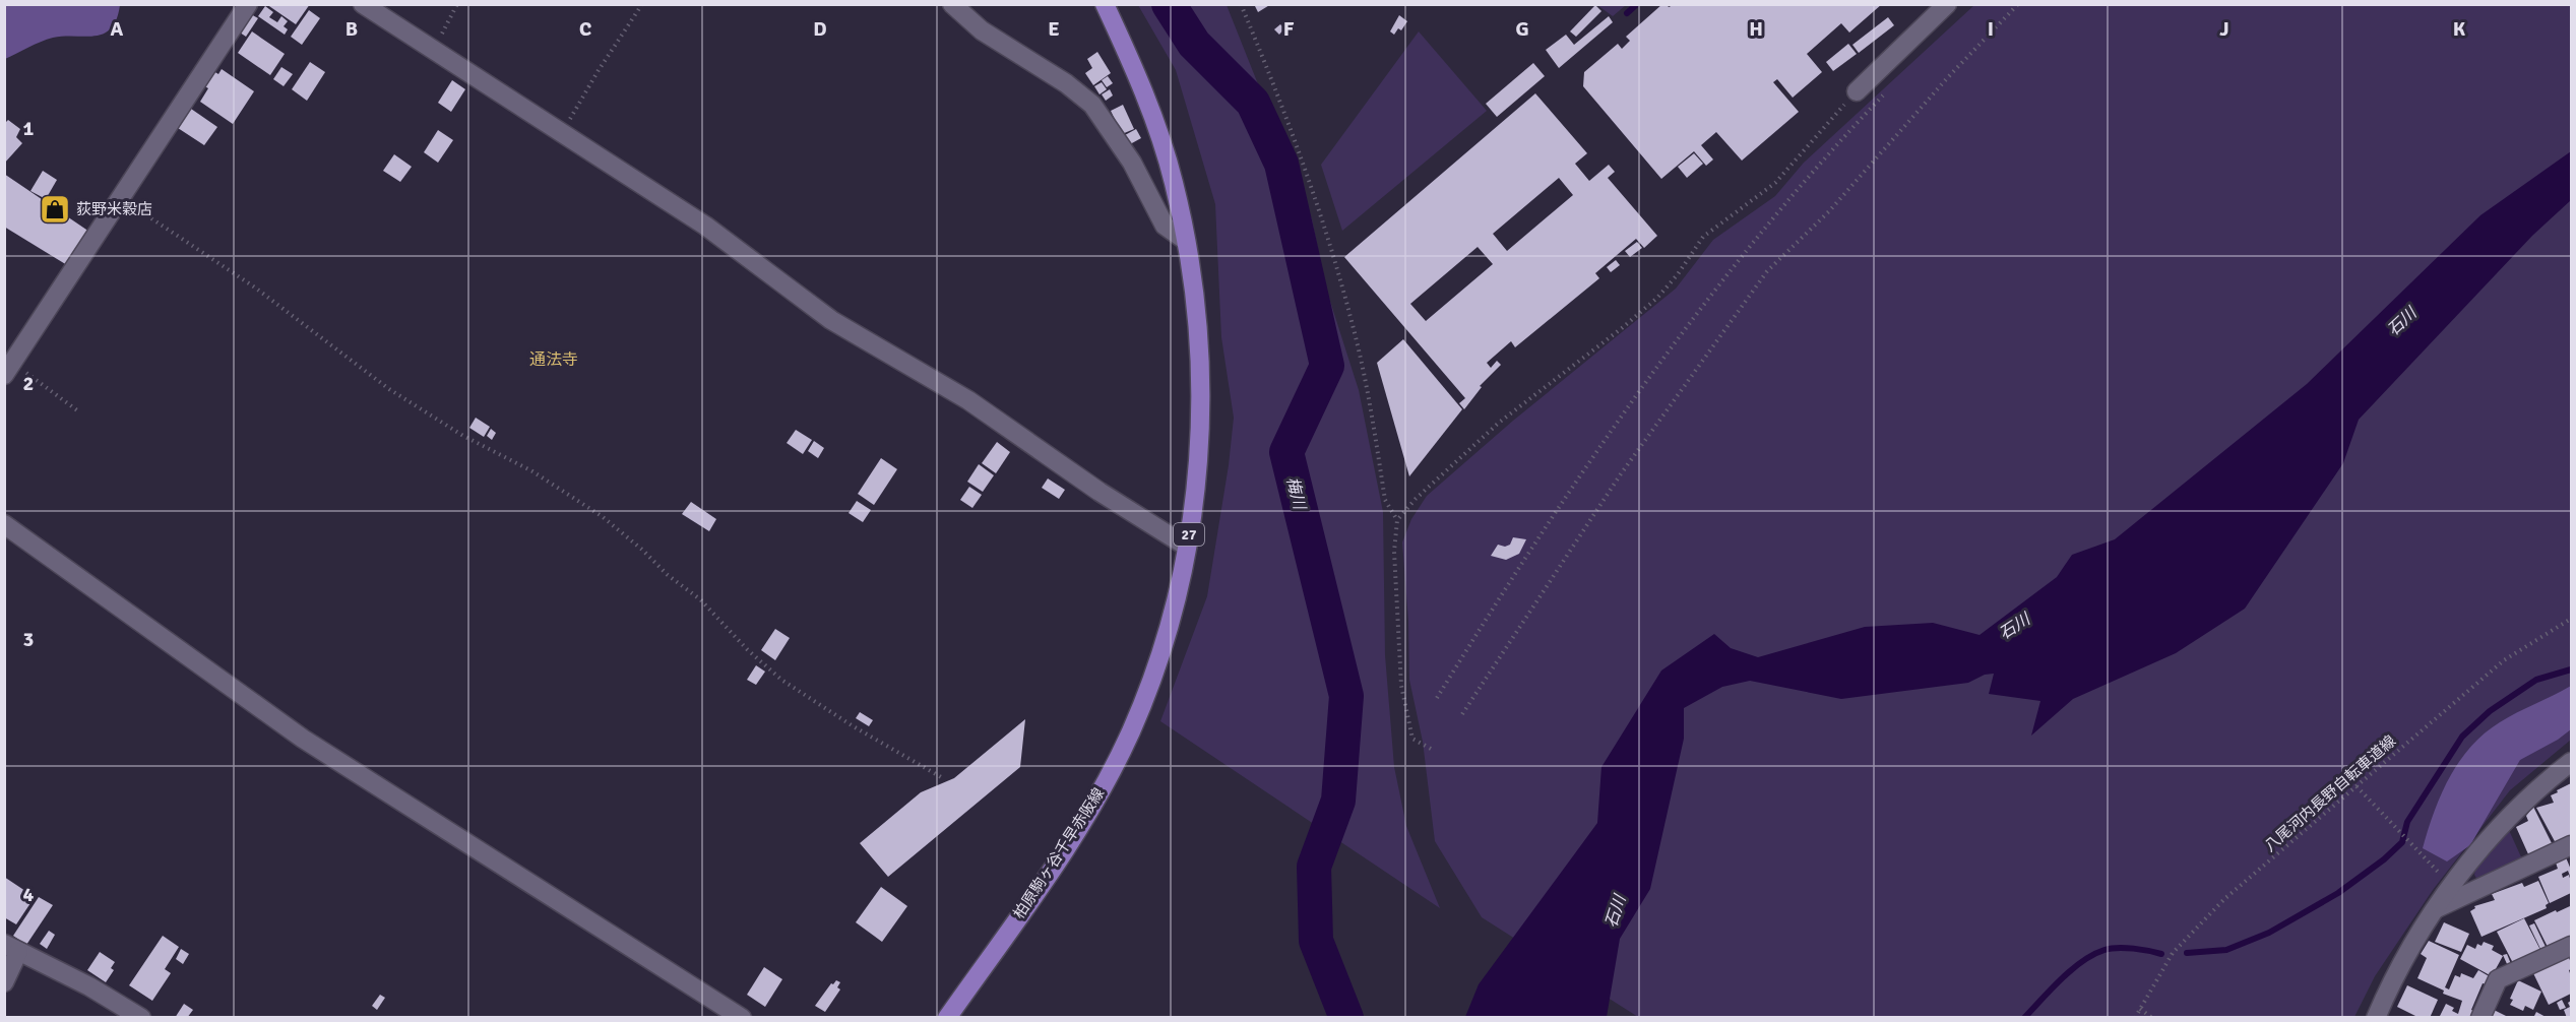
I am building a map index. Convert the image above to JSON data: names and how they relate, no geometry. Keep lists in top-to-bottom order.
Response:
{
  "streets": {
    "main road": ["27", "柏原駒ヶ谷千早赤阪線"],
    "path": ["八尾河内長野自転車道線"]
  },
  "districts": ["通法寺"],
  "water": ["石川", "梅川"],
  "places": {
    "shop": ["荻野米穀店"]
  },
  "grid": {
    "columns": [
      "A",
      "B",
      "C",
      "D",
      "E",
      "F",
      "G",
      "H",
      "I",
      "J",
      "K"
    ],
    "rows": [
      "1",
      "2",
      "3",
      "4"
    ]
  }
}
